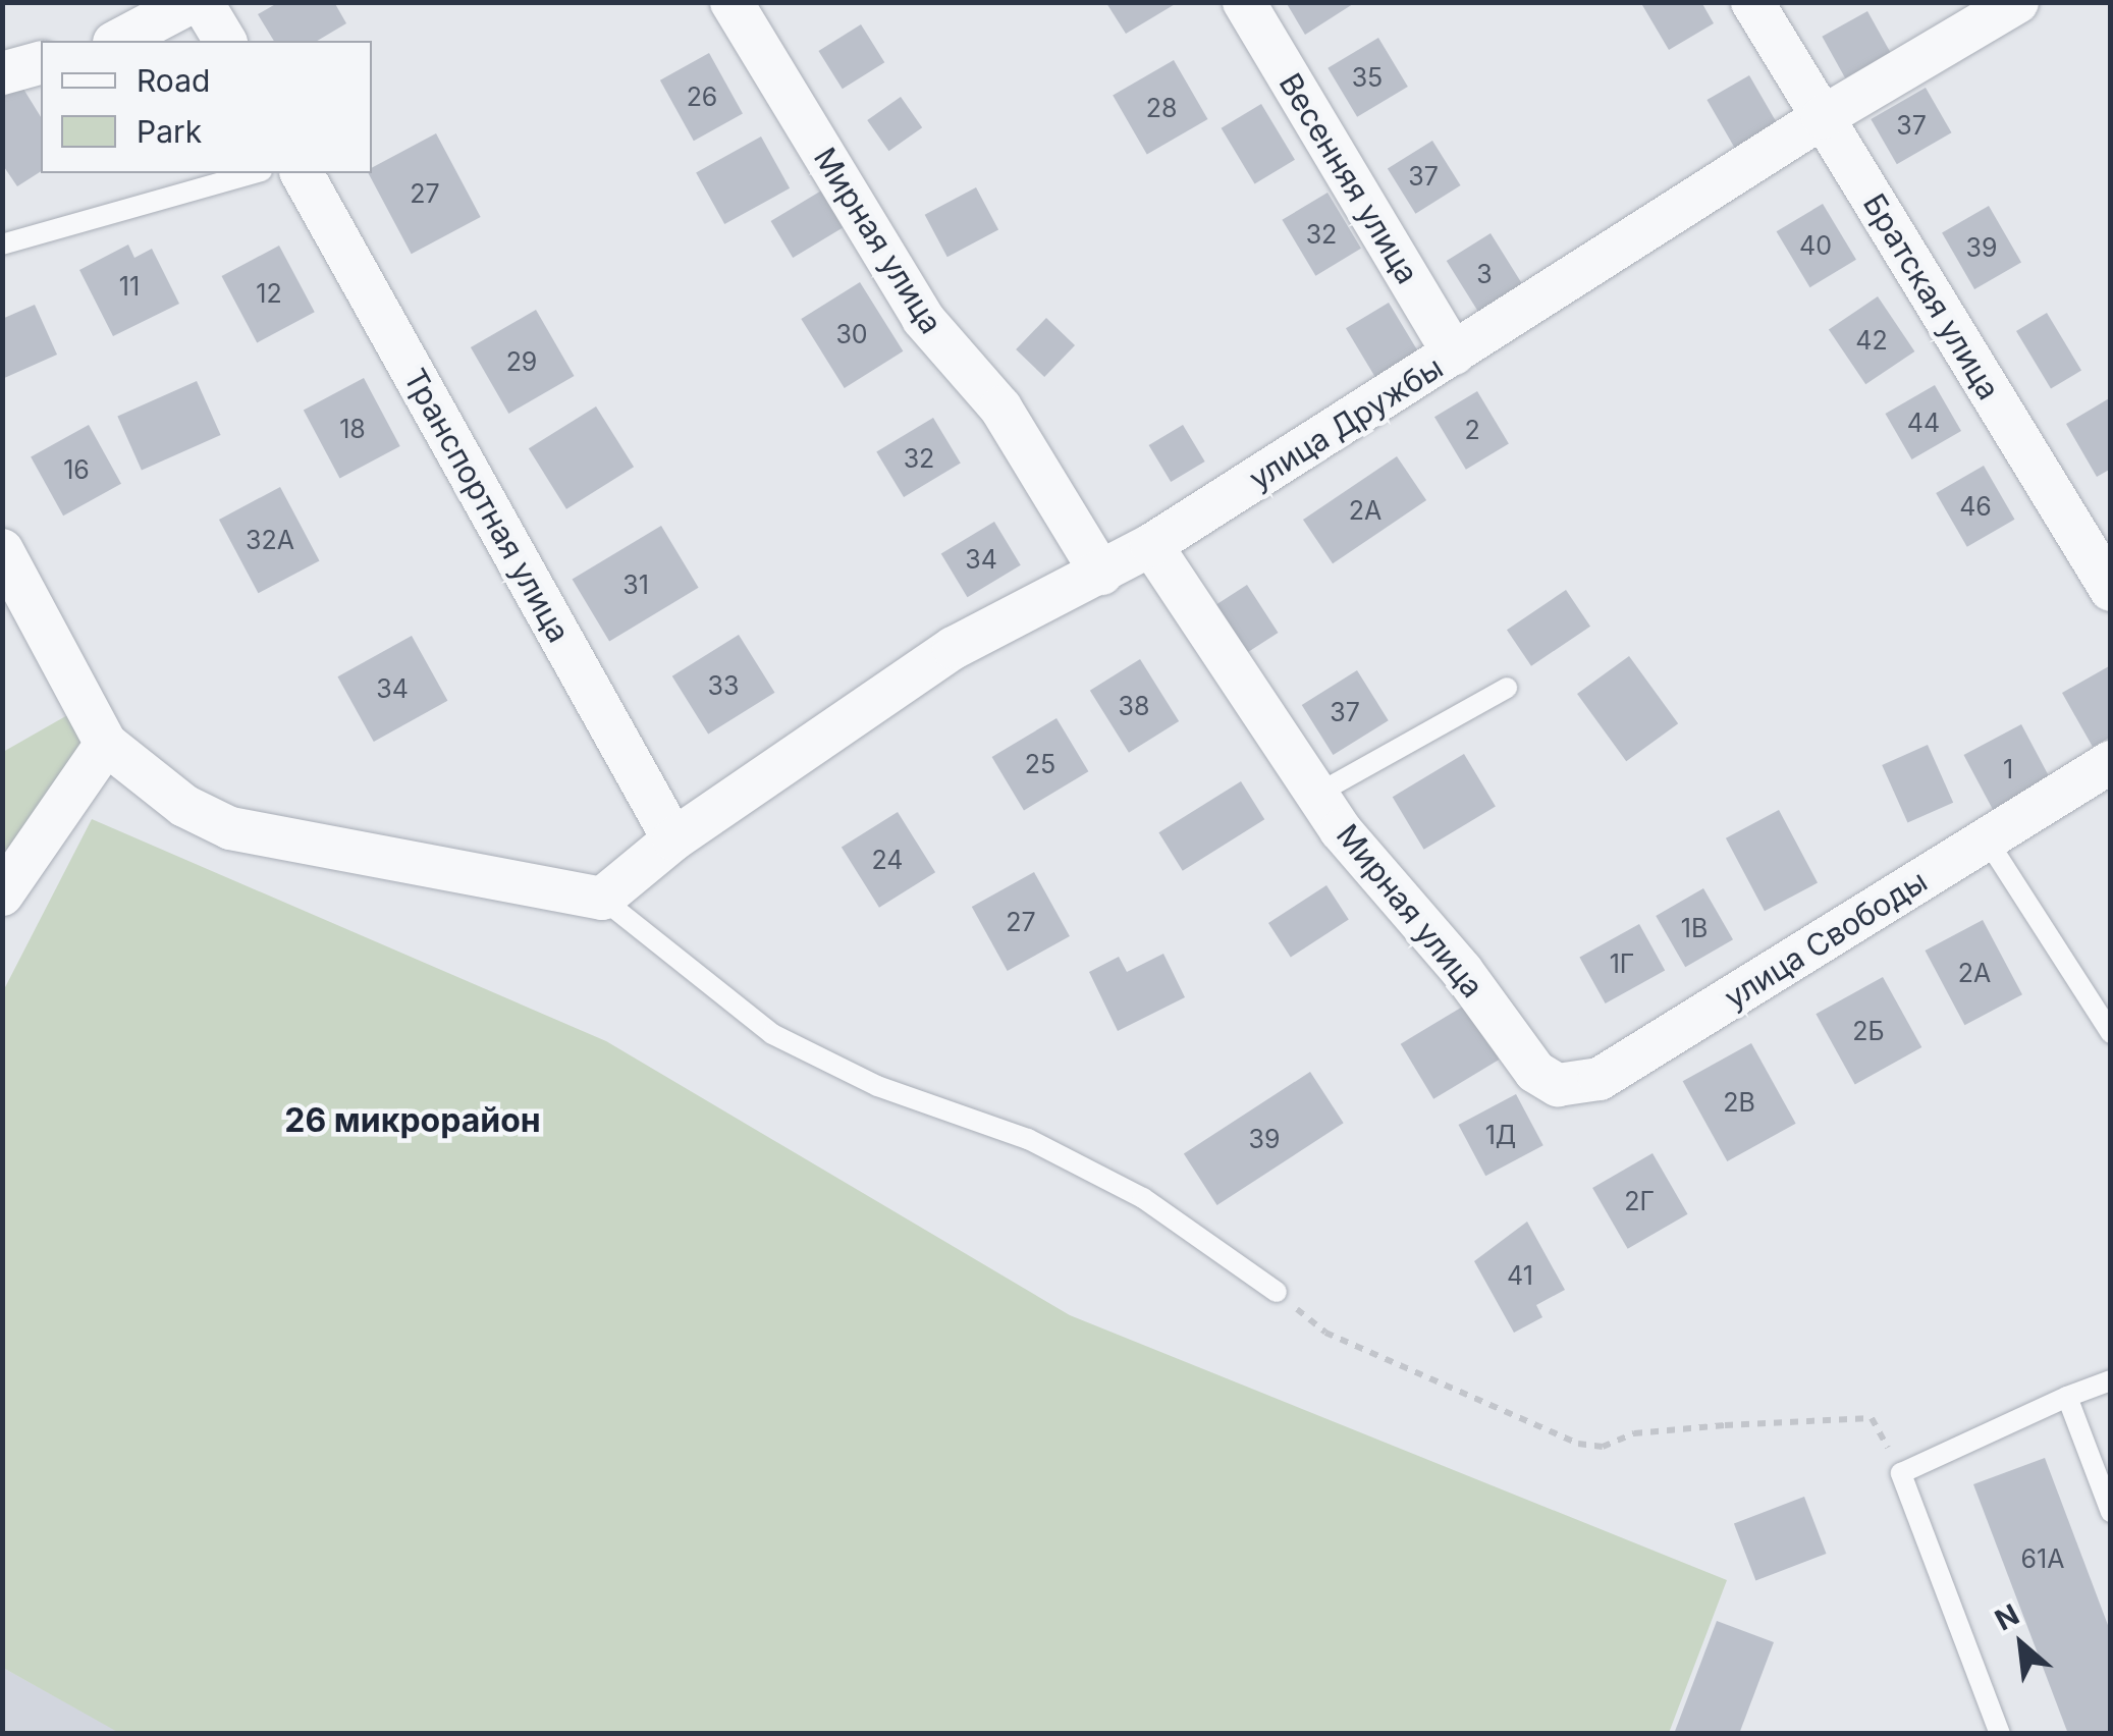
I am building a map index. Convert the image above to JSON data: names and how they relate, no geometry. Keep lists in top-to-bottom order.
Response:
{
  "streets": {
    "street": [
      "Весенняя улица",
      "Мирная улица",
      "Братская улица",
      "улица Дружбы",
      "Транспортная улица",
      "улица Свободы"
    ]
  },
  "crossings": [
    ["Весенняя улица", "улица Дружбы"],
    ["Мирная улица", "улица Дружбы"],
    ["Мирная улица", "улица Свободы"],
    ["Братская улица", "улица Дружбы"],
    ["улица Дружбы", "Транспортная улица"]
  ],
  "districts": ["26 микрорайон"],
  "house_numbers": [
    "35",
    "26",
    "28",
    "37",
    "37",
    "27",
    "32",
    "40",
    "39",
    "3",
    "11",
    "12",
    "30",
    "42",
    "29",
    "44",
    "18",
    "2",
    "32",
    "16",
    "46",
    "2А",
    "32А",
    "34",
    "31",
    "33",
    "34",
    "38",
    "37",
    "25",
    "1",
    "24",
    "27",
    "1В",
    "1Г",
    "2А",
    "2Б",
    "2В",
    "1Д",
    "39",
    "2Г",
    "41",
    "61А"
  ],
  "legend": ["Road", "Park"],
  "north": "top left"
}
